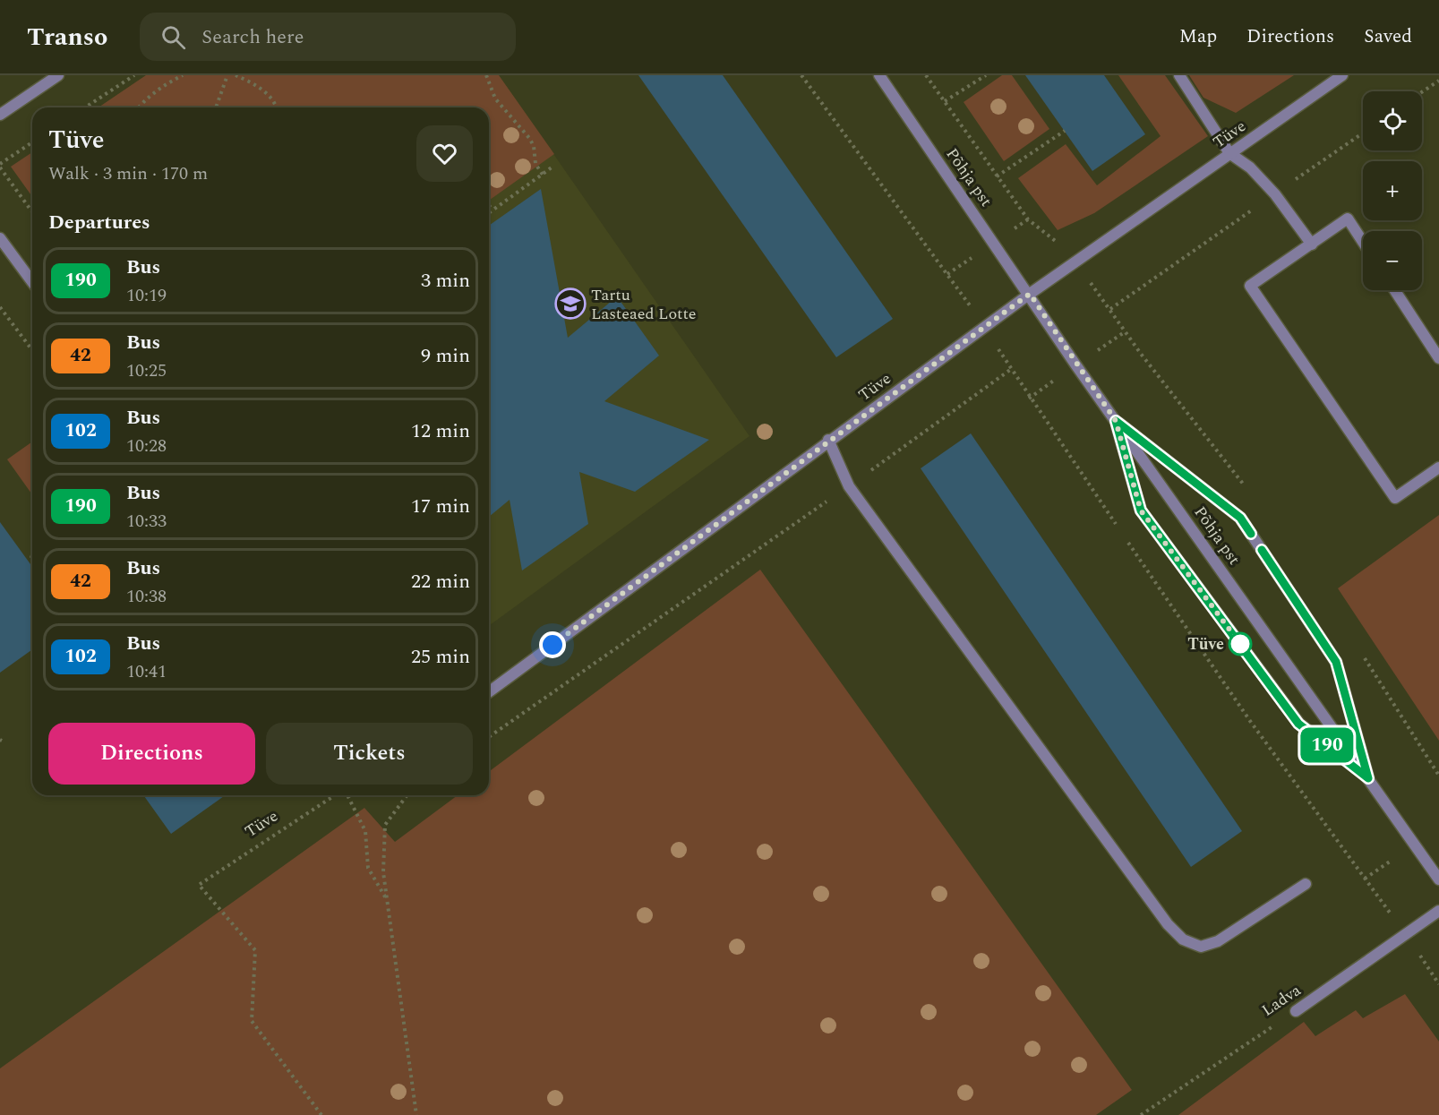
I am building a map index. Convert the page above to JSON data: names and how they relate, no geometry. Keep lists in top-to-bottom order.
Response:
{
  "streets": {
    "street": ["Tüve", "Põhja pst", "Ladva"]
  },
  "crossings": [
    ["Tüve", "Põhja pst"]
  ],
  "places": {
    "school or university": ["Tartu Lasteaed Lotte"],
    "other": ["Tüve"]
  },
  "lines": ["bus line 190"],
  "page": {
    "header": "Transo",
    "search": "Search here",
    "nav": ["Map", "Directions", "Saved"],
    "on_map": "190",
    "map_buttons": ["+", "−"],
    "heading": [
      ["Tüve", "Walk · 3 min · 170 m"],
      "Departures"
    ],
    "list": [
      {
        "mark": "190",
        "name": "Bus",
        "note": "10:19",
        "value": "3 min"
      },
      {
        "mark": "42",
        "name": "Bus",
        "note": "10:25",
        "value": "9 min"
      },
      {
        "mark": "102",
        "name": "Bus",
        "note": "10:28",
        "value": "12 min"
      },
      {
        "mark": "190",
        "name": "Bus",
        "note": "10:33",
        "value": "17 min"
      },
      {
        "mark": "42",
        "name": "Bus",
        "note": "10:38",
        "value": "22 min"
      },
      {
        "mark": "102",
        "name": "Bus",
        "note": "10:41",
        "value": "25 min"
      }
    ],
    "buttons": ["Directions", "Tickets"]
  }
}
